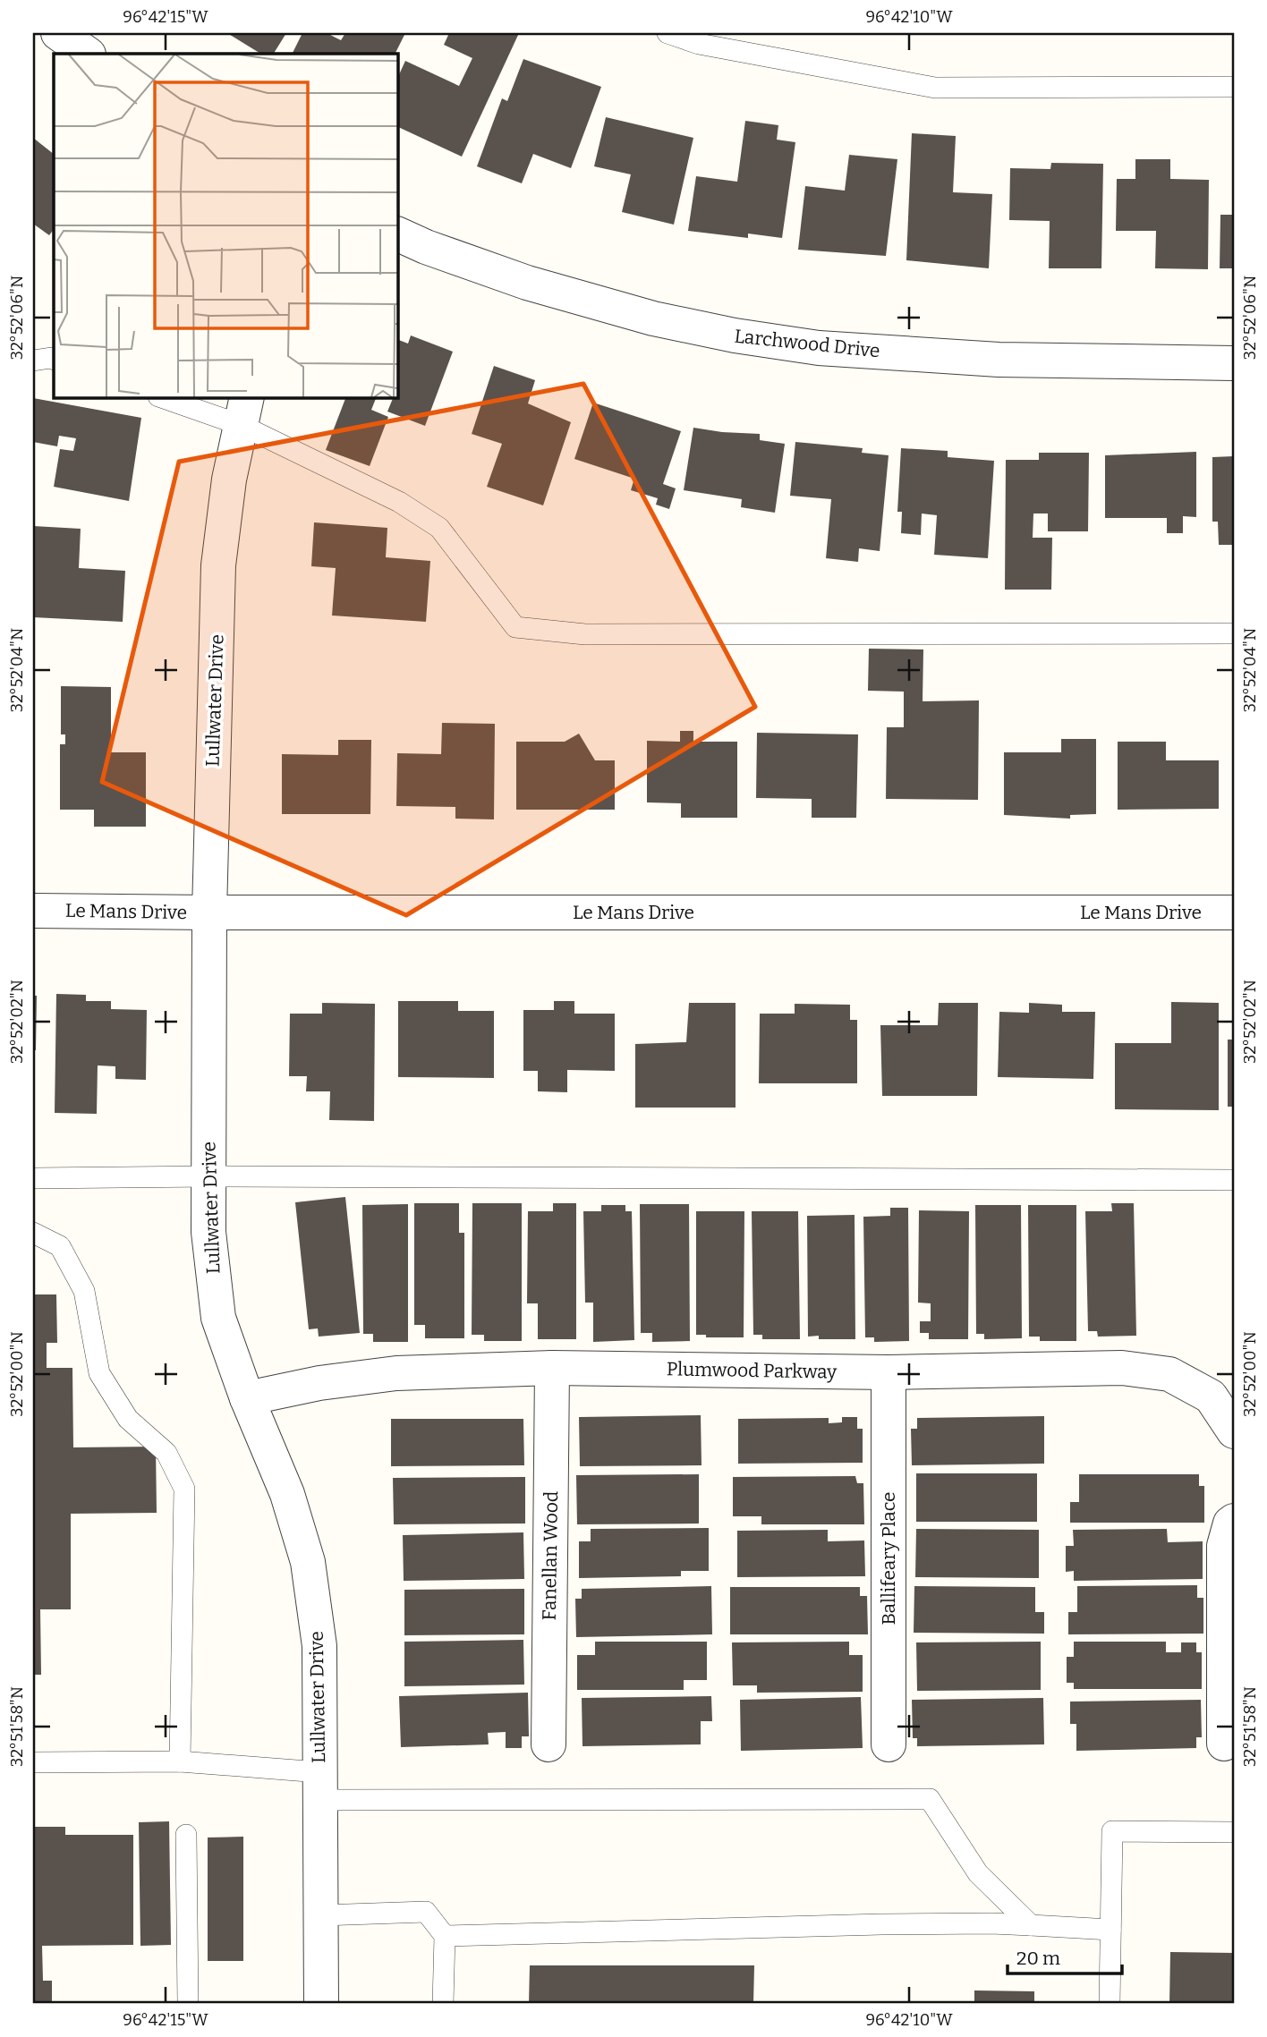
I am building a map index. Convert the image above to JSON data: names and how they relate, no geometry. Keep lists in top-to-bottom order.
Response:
{
  "streets": {
    "street": [
      "Larchwood Drive",
      "Lullwater Drive",
      "Le Mans Drive",
      "Plumwood Parkway",
      "Fanellan Wood",
      "Ballifeary Place"
    ]
  },
  "crossings": [
    ["Lullwater Drive", "Le Mans Drive"],
    ["Lullwater Drive", "Plumwood Parkway"],
    ["Plumwood Parkway", "Fanellan Wood"],
    ["Plumwood Parkway", "Ballifeary Place"]
  ],
  "scale_bar": "20 m",
  "coordinates": [
    "96°42'15\"W",
    "96°42'10\"W",
    "32°52'06\"N",
    "32°52'04\"N",
    "32°52'02\"N",
    "32°52'00\"N",
    "32°51'58\"N"
  ]
}
